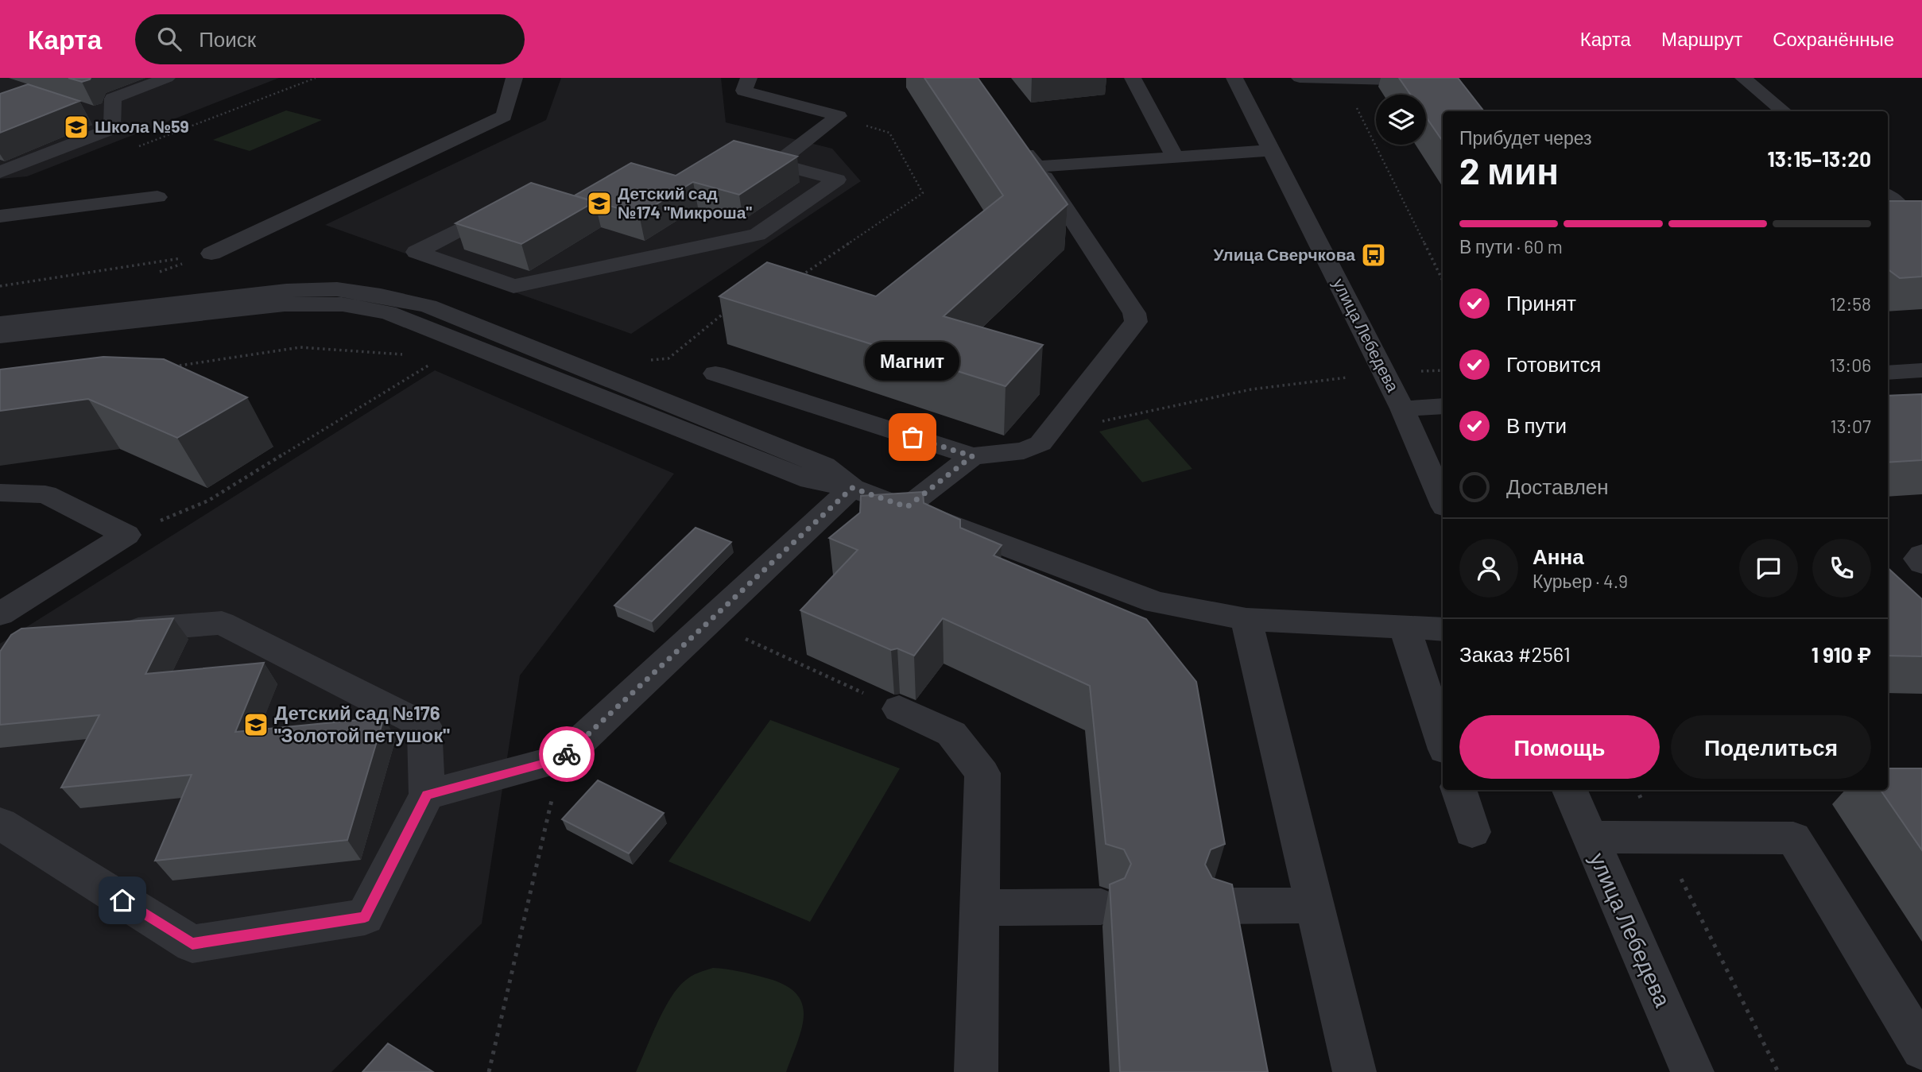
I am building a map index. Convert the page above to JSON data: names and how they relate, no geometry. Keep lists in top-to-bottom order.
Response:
{
  "streets": {
    "street": ["улица Лебедева"]
  },
  "places": {
    "school or university": ["Школа №59", "Детский сад №174 \"Микроша\"", "Детский сад №176 \"Золотой петушок\""],
    "bus stop": ["Улица Сверчкова"],
    "other": ["Магнит"]
  },
  "page": {
    "header": "Карта",
    "search": "Поиск",
    "nav": ["Карта", "Маршрут", "Сохранённые"],
    "heading": ["2 мин", "Прибудет через", "13:15–13:20"],
    "panel": [
      "Анна",
      "Курьер · 4.9",
      "Заказ #2561",
      "1 910 ₽"
    ],
    "bar": "В пути · 60 m",
    "list": [
      ["Принят", "12:58"],
      ["Готовится", "13:06"],
      ["В пути", "13:07"],
      "Доставлен"
    ],
    "bubble": "Магнит",
    "buttons": ["Помощь", "Поделиться"]
  }
}
